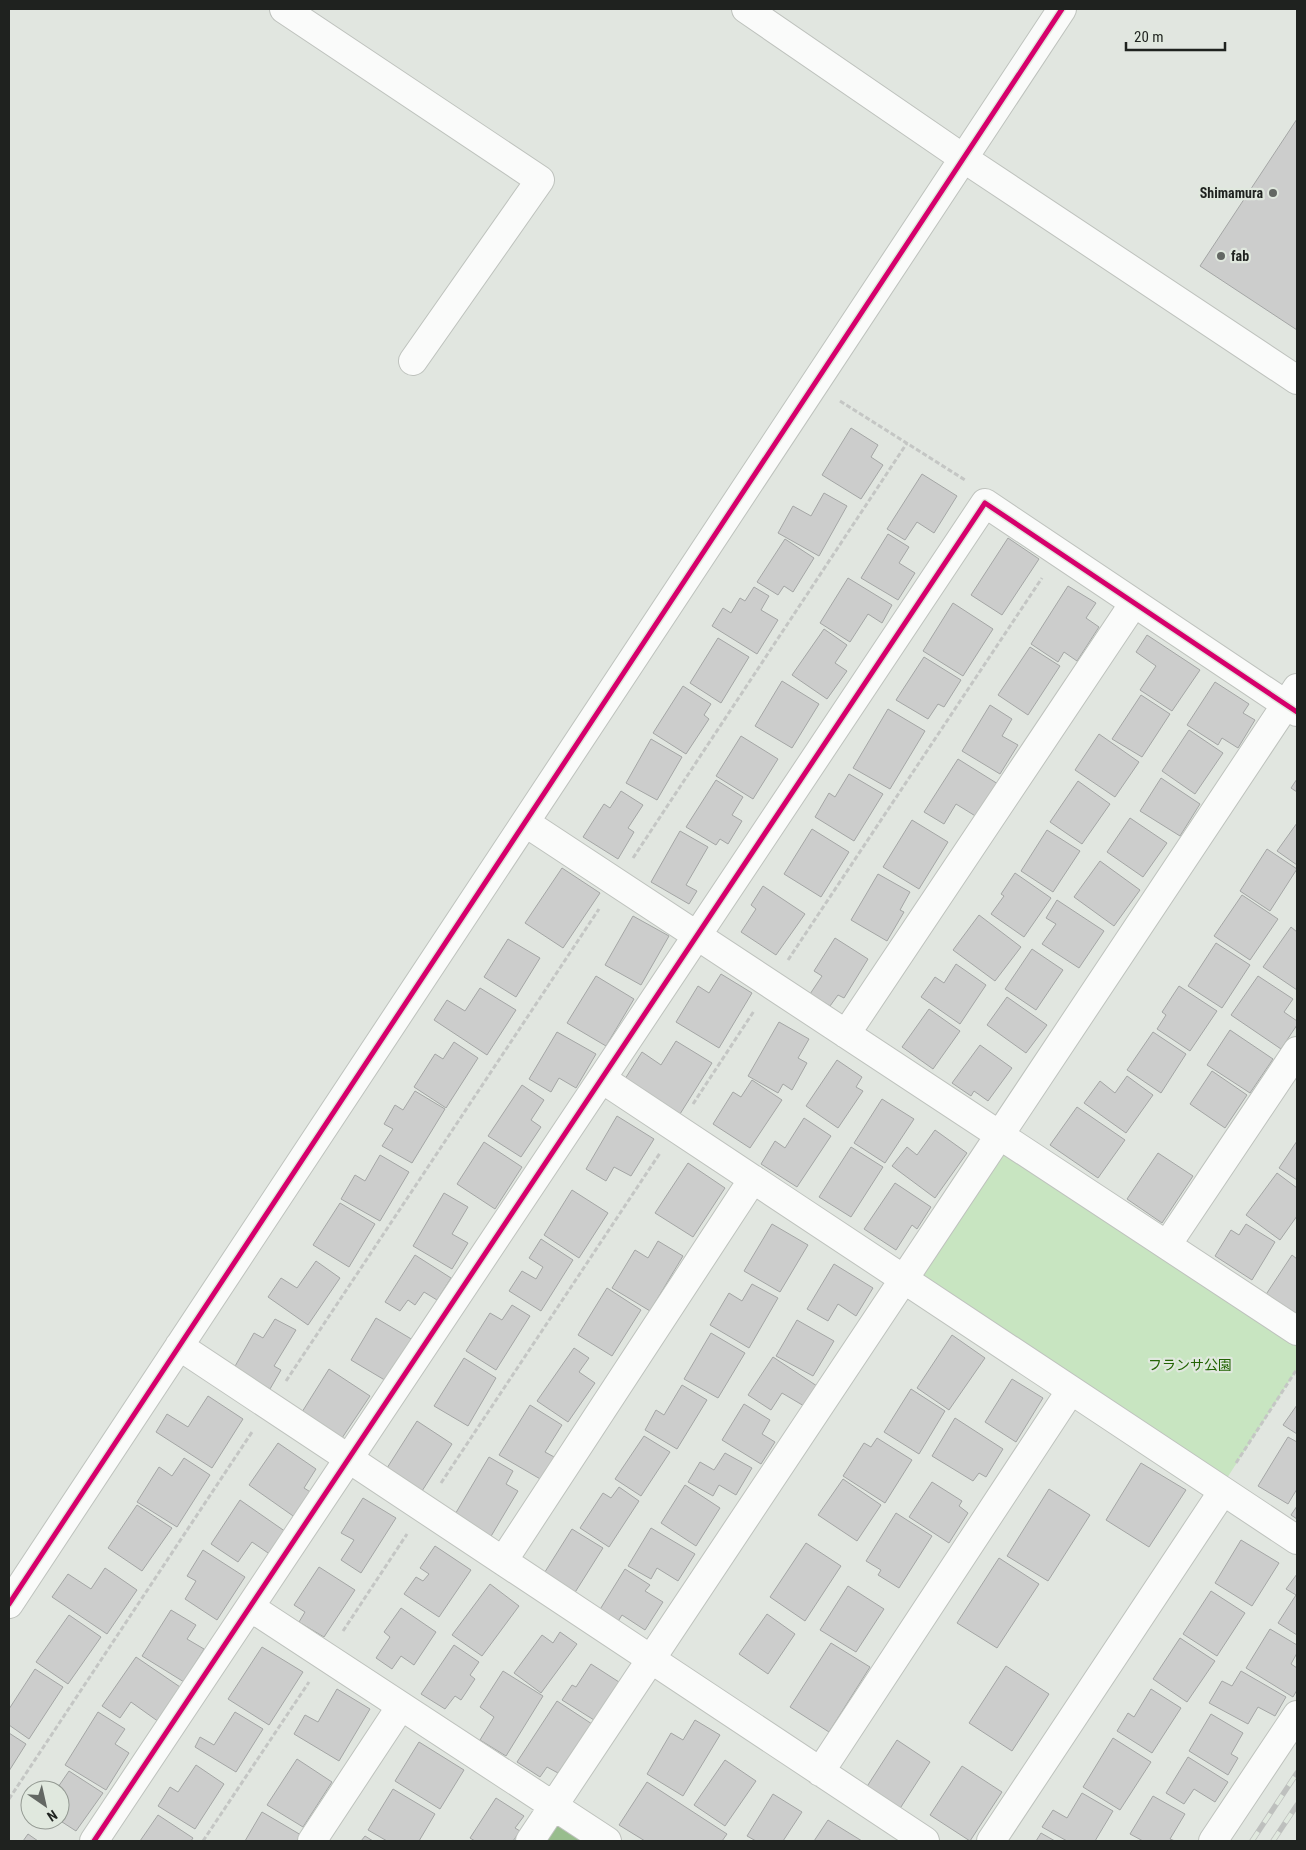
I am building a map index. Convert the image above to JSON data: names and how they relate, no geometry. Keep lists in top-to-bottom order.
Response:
{
  "parks": ["フランサ公園"],
  "places": ["Shimamura", "fab"],
  "scale_bar": "20 m",
  "north": "bottom right"
}
